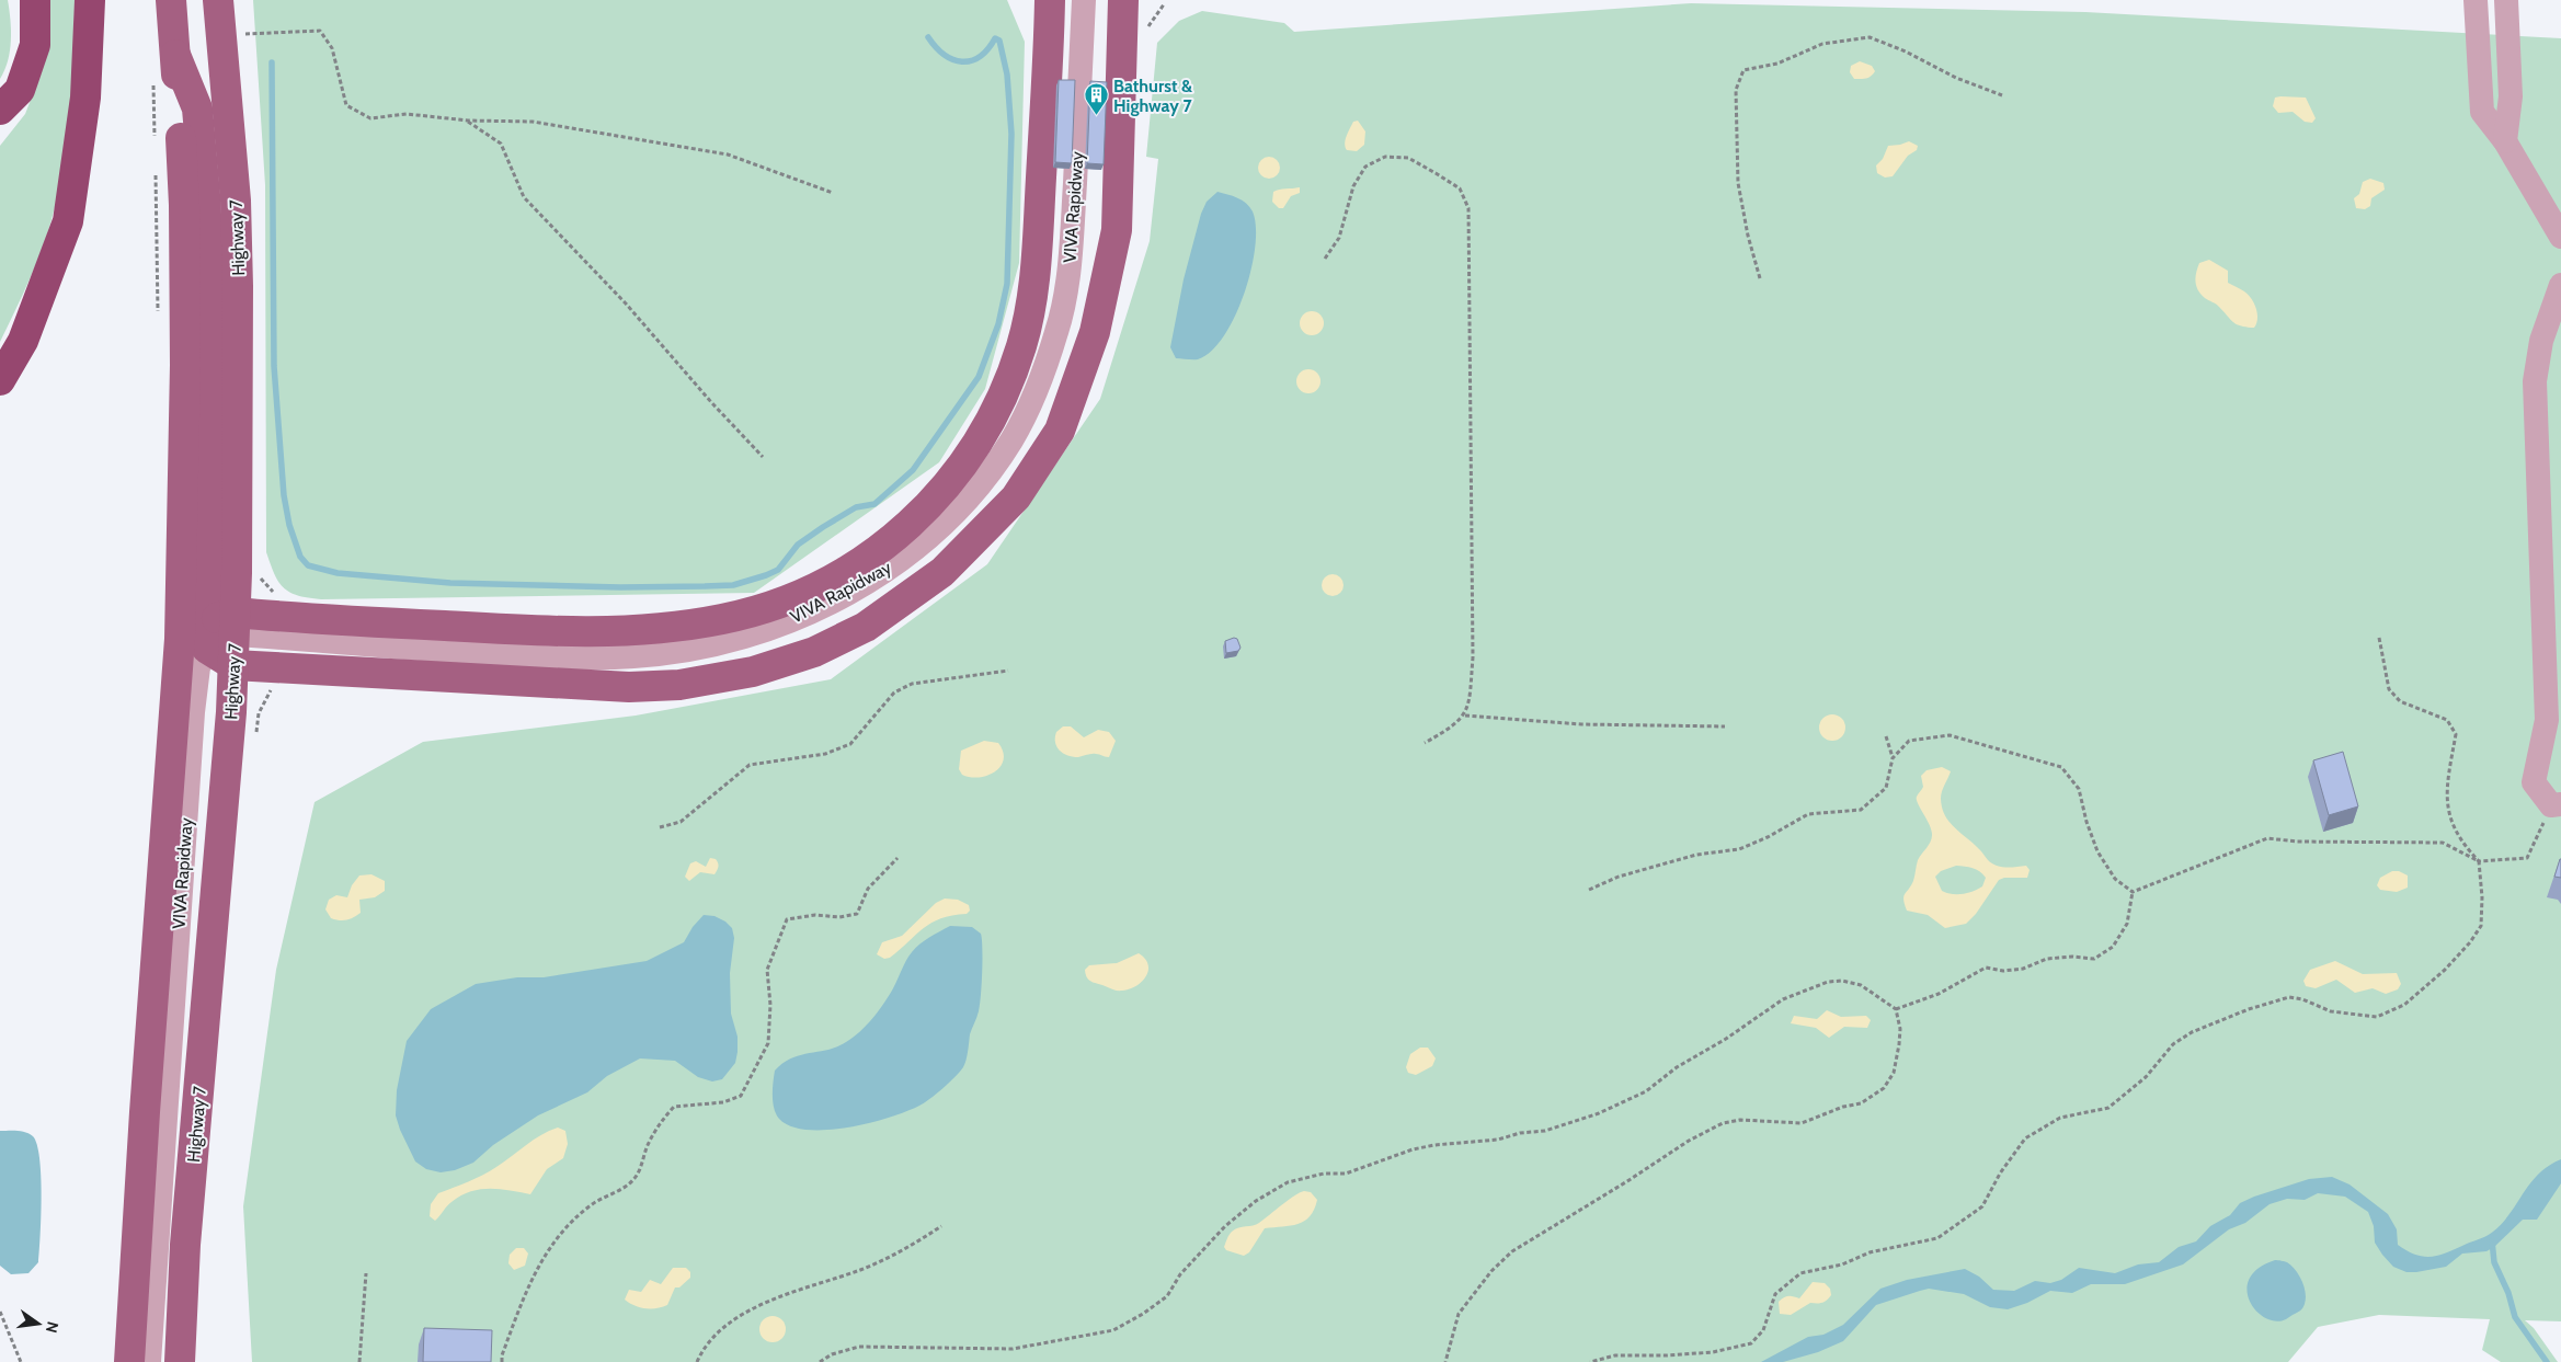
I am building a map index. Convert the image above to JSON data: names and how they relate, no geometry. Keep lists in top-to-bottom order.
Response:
{
  "streets": {
    "main road": ["Highway 7"],
    "lane": ["VIVA Rapidway"]
  },
  "crossings": [
    ["VIVA Rapidway", "Highway 7"]
  ],
  "places": {
    "building": ["Bathurst & Highway 7"]
  },
  "north": "right"
}
